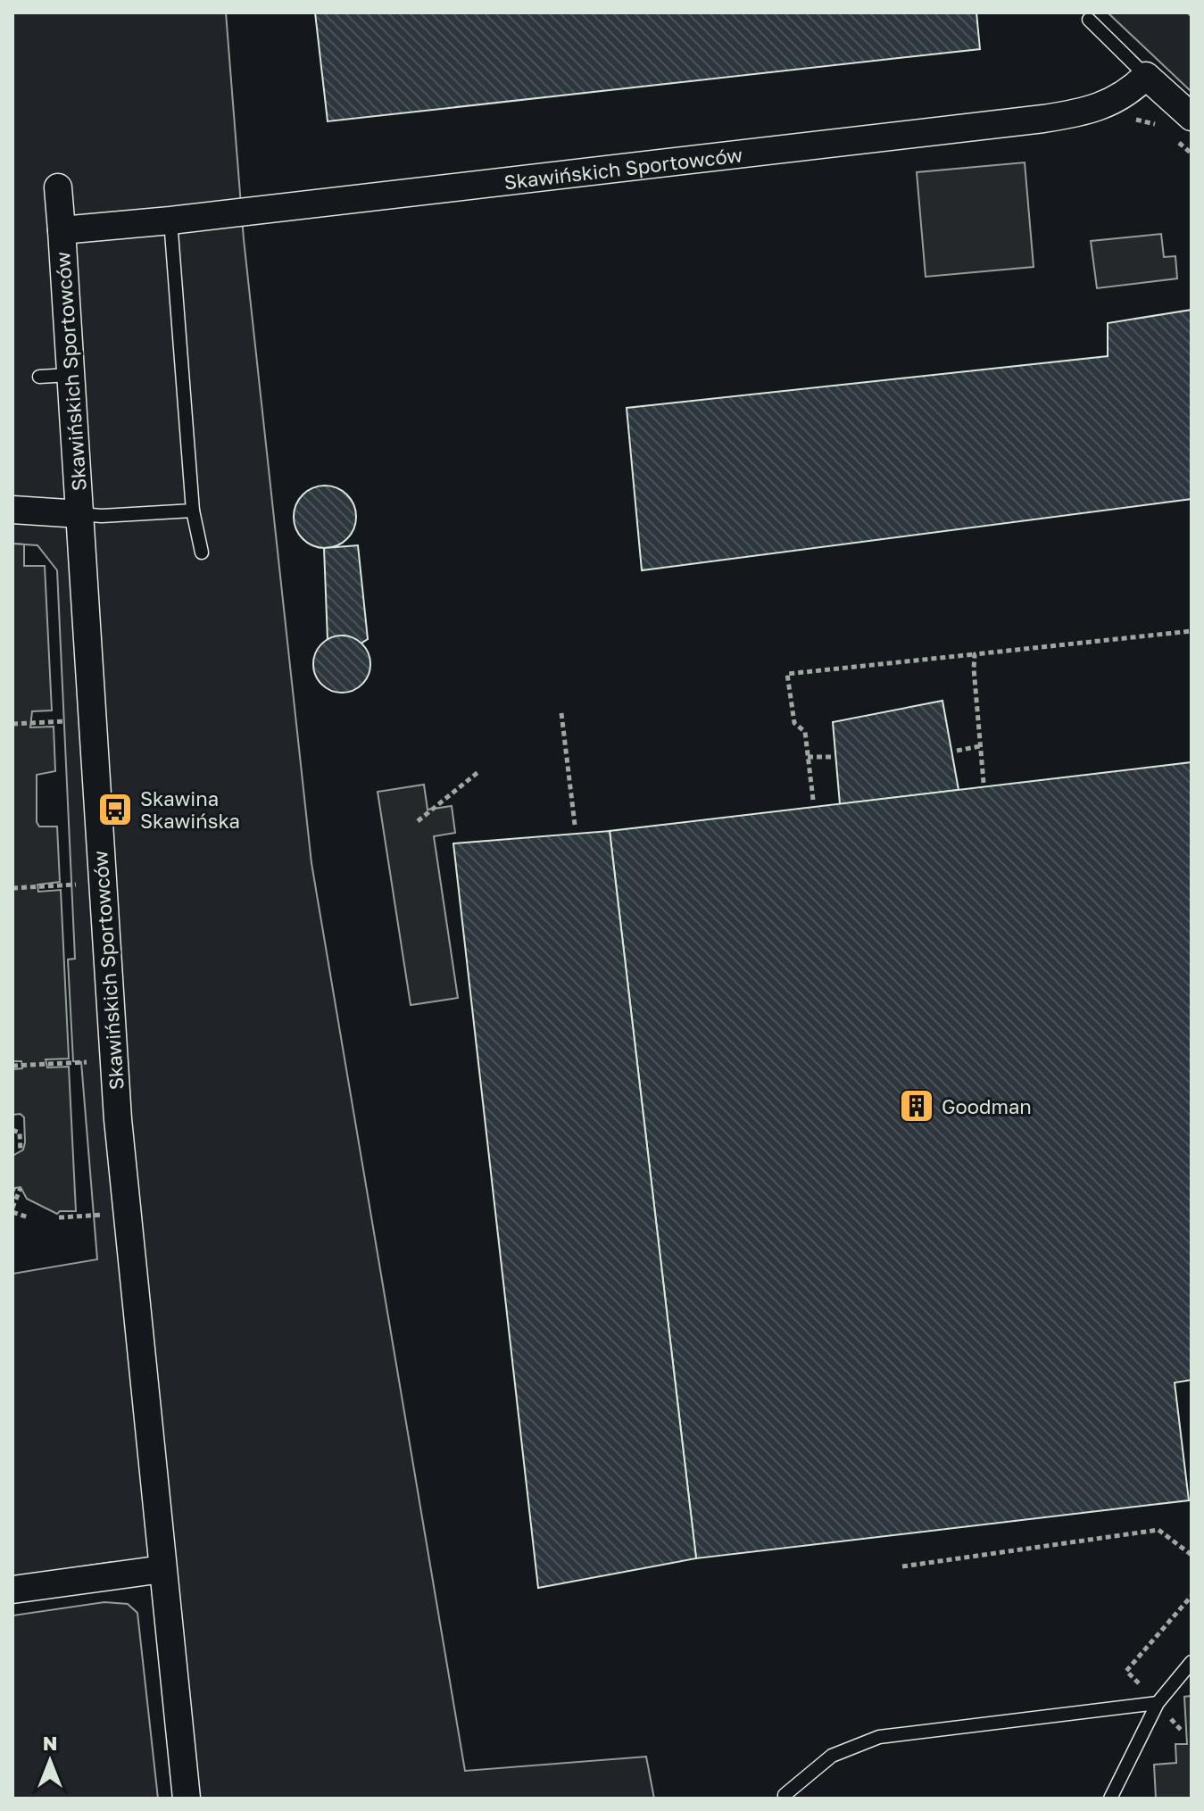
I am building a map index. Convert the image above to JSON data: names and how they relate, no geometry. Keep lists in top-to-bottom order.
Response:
{
  "streets": {
    "street": ["Skawińskich Sportowców"]
  },
  "places": {
    "bus stop": ["Skawina Skawińska"],
    "building": ["Goodman"]
  },
  "north": "top"
}
